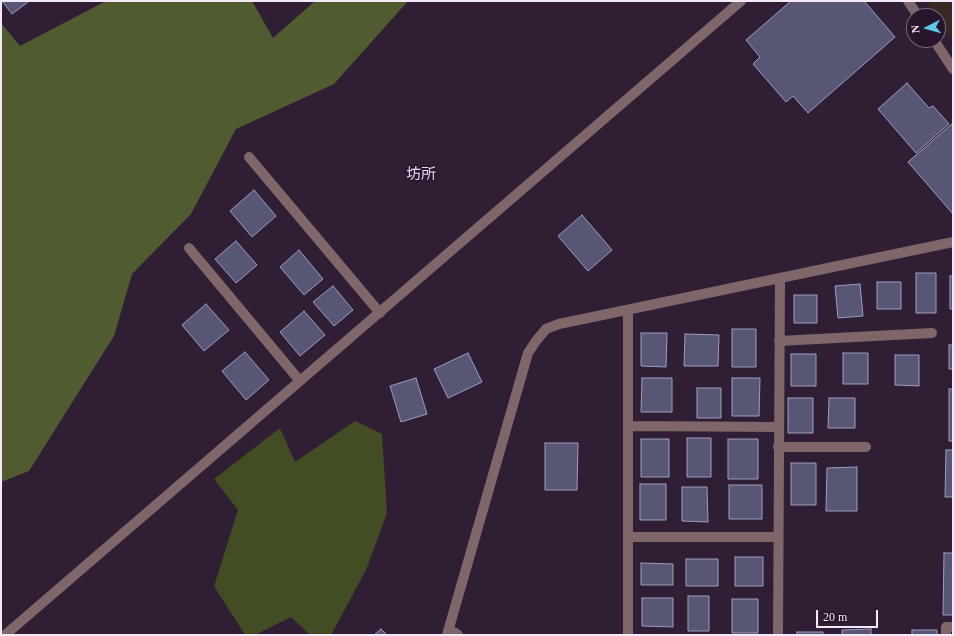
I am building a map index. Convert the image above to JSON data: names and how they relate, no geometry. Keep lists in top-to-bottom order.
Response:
{
  "districts": ["坊所"],
  "scale_bar": "20 m",
  "north": "left"
}
